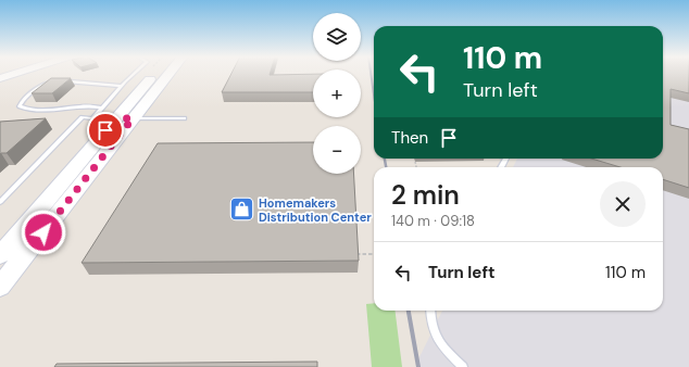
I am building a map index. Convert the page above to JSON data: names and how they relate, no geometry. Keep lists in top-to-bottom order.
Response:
{
  "places": {
    "shop": ["Homemakers Distribution Center"]
  },
  "page": {
    "map_buttons": ["+", "−"],
    "turn": ["110 m", "Turn left"],
    "then": "Then",
    "heading": ["2 min", "140 m · 09:18"],
    "list": [
      {
        "name": "Turn left",
        "value": "110 m"
      }
    ]
  }
}
